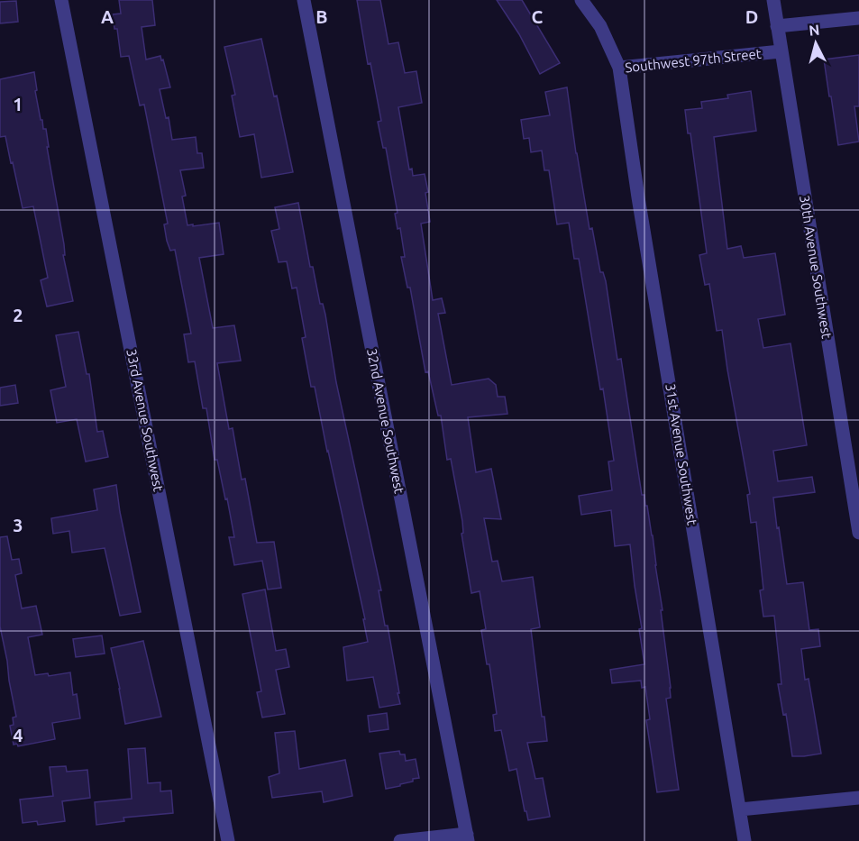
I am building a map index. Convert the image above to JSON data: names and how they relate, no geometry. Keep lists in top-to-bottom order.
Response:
{
  "streets": {
    "street": [
      "Southwest 97th Street",
      "30th Avenue Southwest",
      "33rd Avenue Southwest",
      "32nd Avenue Southwest",
      "31st Avenue Southwest"
    ]
  },
  "crossings": [
    ["Southwest 97th Street", "30th Avenue Southwest"],
    ["Southwest 97th Street", "31st Avenue Southwest"]
  ],
  "north": "top",
  "grid": {
    "columns": [
      "A",
      "B",
      "C",
      "D"
    ],
    "rows": [
      "1",
      "2",
      "3",
      "4"
    ]
  }
}
